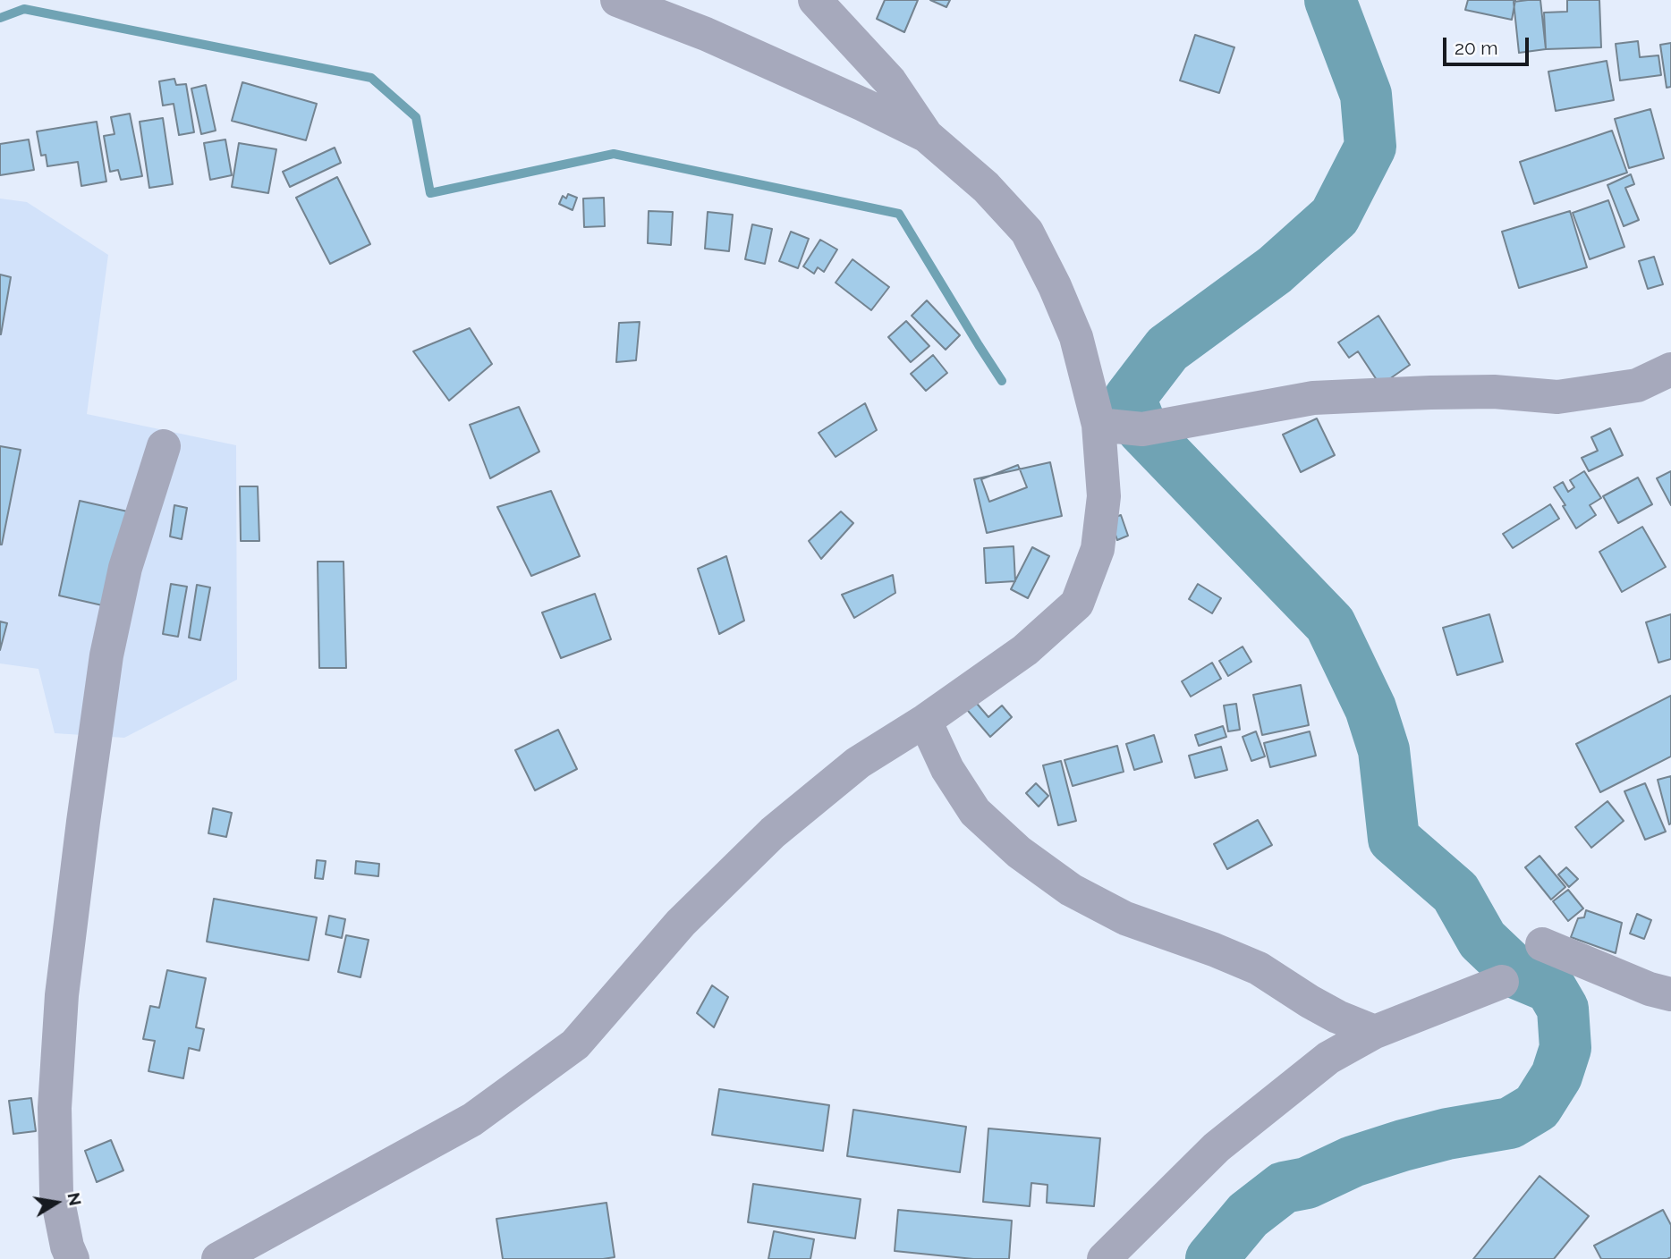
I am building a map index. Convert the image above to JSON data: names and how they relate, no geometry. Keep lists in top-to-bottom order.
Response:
{
  "scale_bar": "20 m",
  "north": "right"
}
